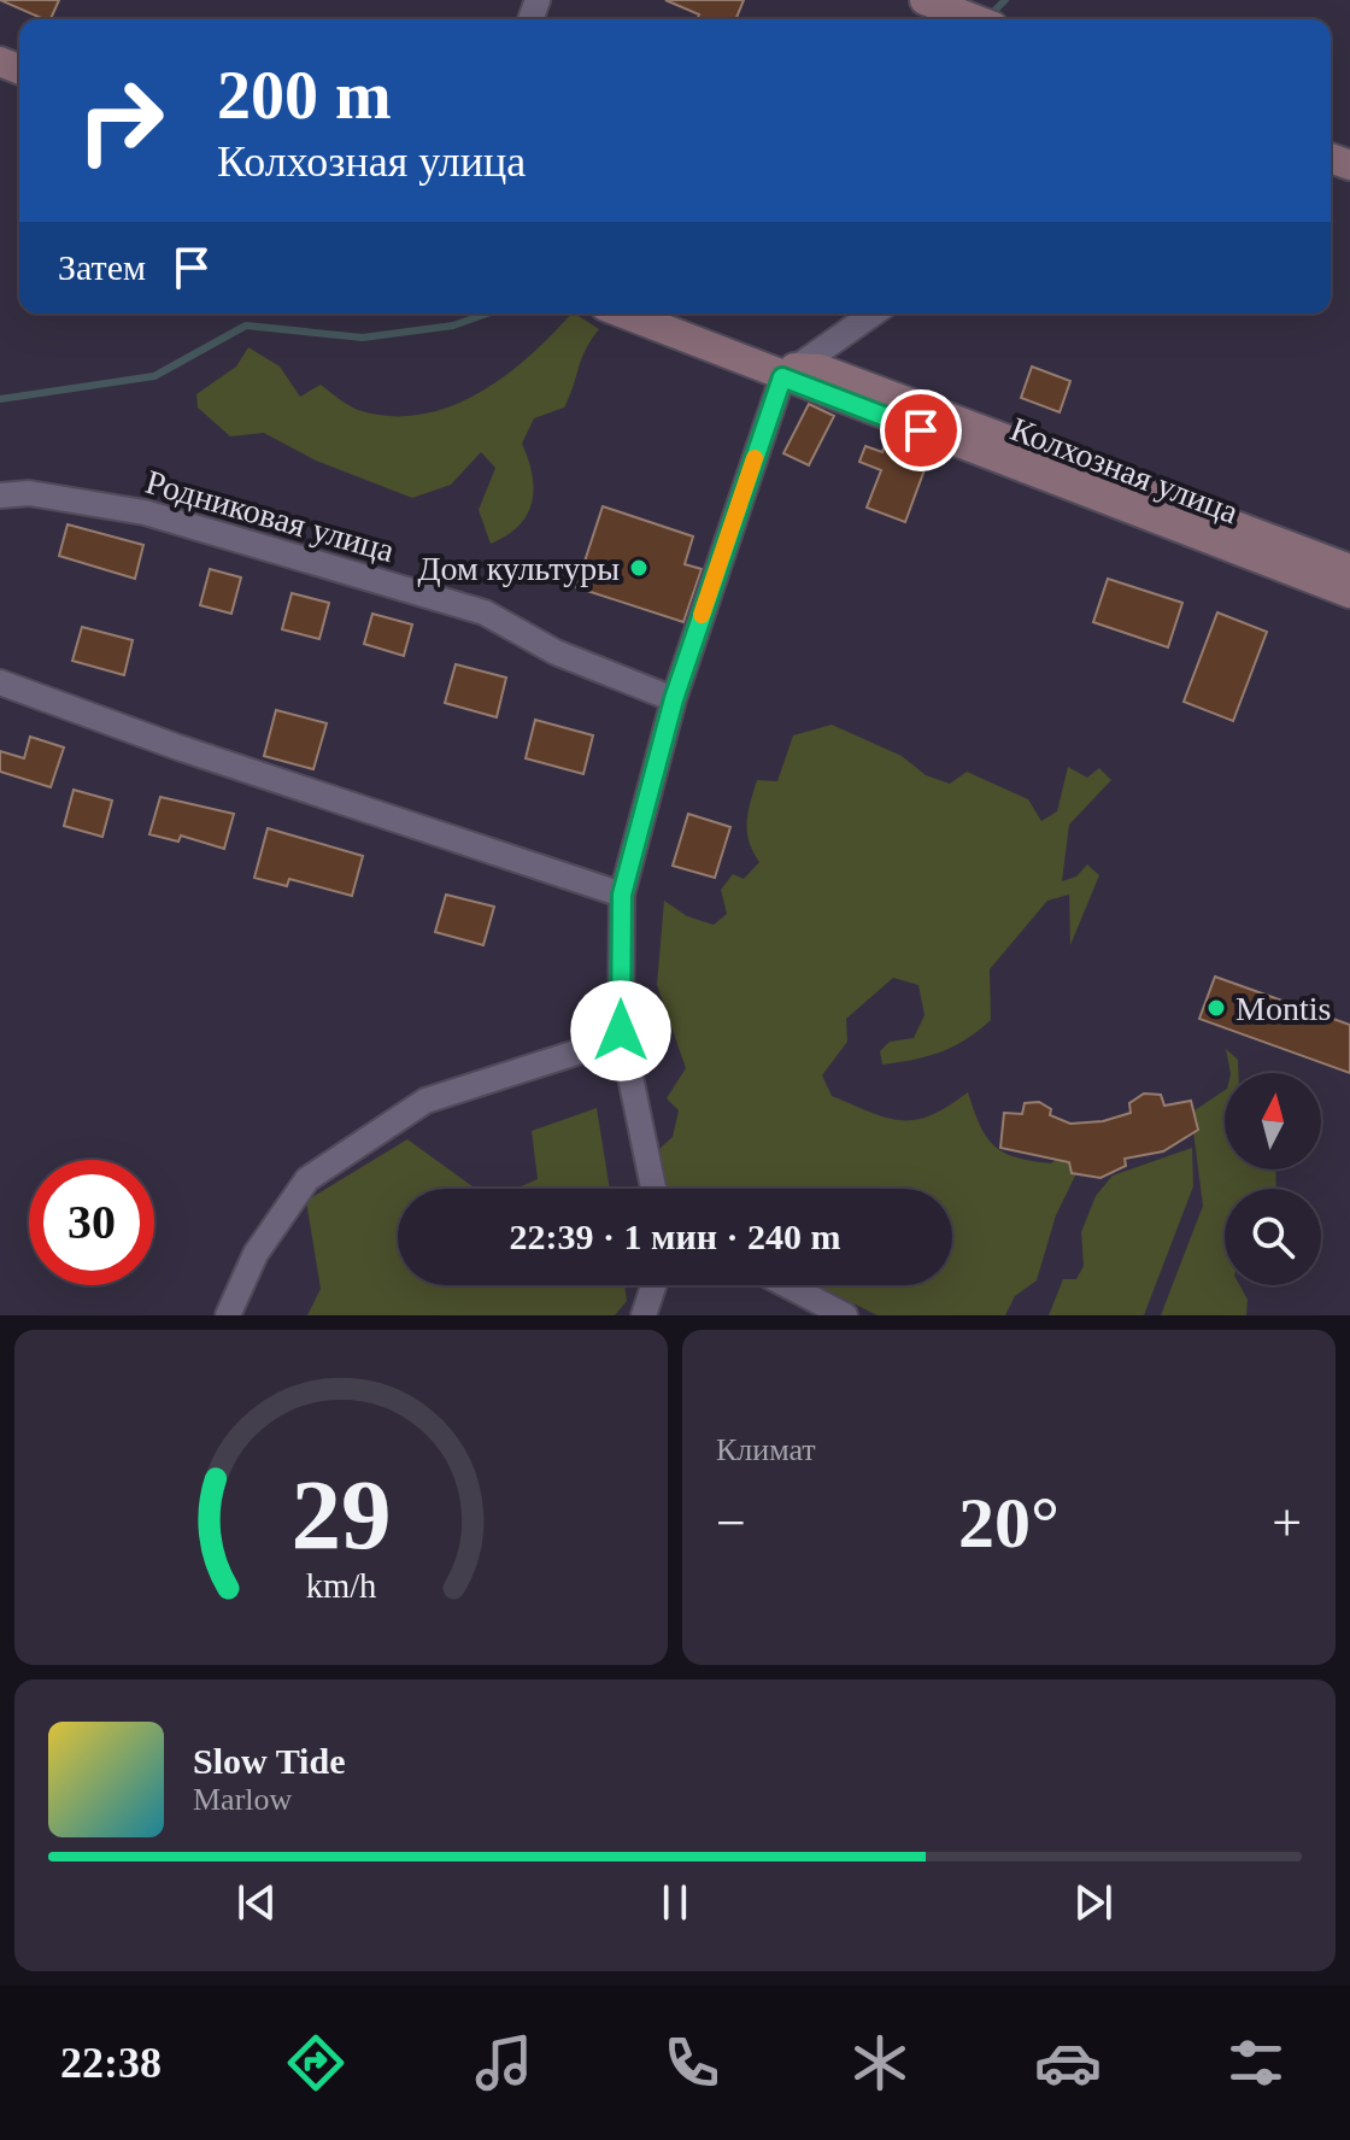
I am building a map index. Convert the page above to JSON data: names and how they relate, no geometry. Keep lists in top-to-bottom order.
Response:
{
  "streets": {
    "street": ["Колхозная улица", "Родниковая улица"]
  },
  "places": ["Дом культуры", "Montis"],
  "north": "top",
  "page": {
    "turn": ["200 m", "Колхозная улица"],
    "then": "Затем",
    "limit": "30",
    "trip": "22:39 · 1 мин · 240 m",
    "tile": "Климат",
    "heat": ["−", "20°", "+"],
    "song": ["Slow Tide", "Marlow"],
    "tabs": "22:38",
    "gauge": ["29", "km/h"]
  }
}
